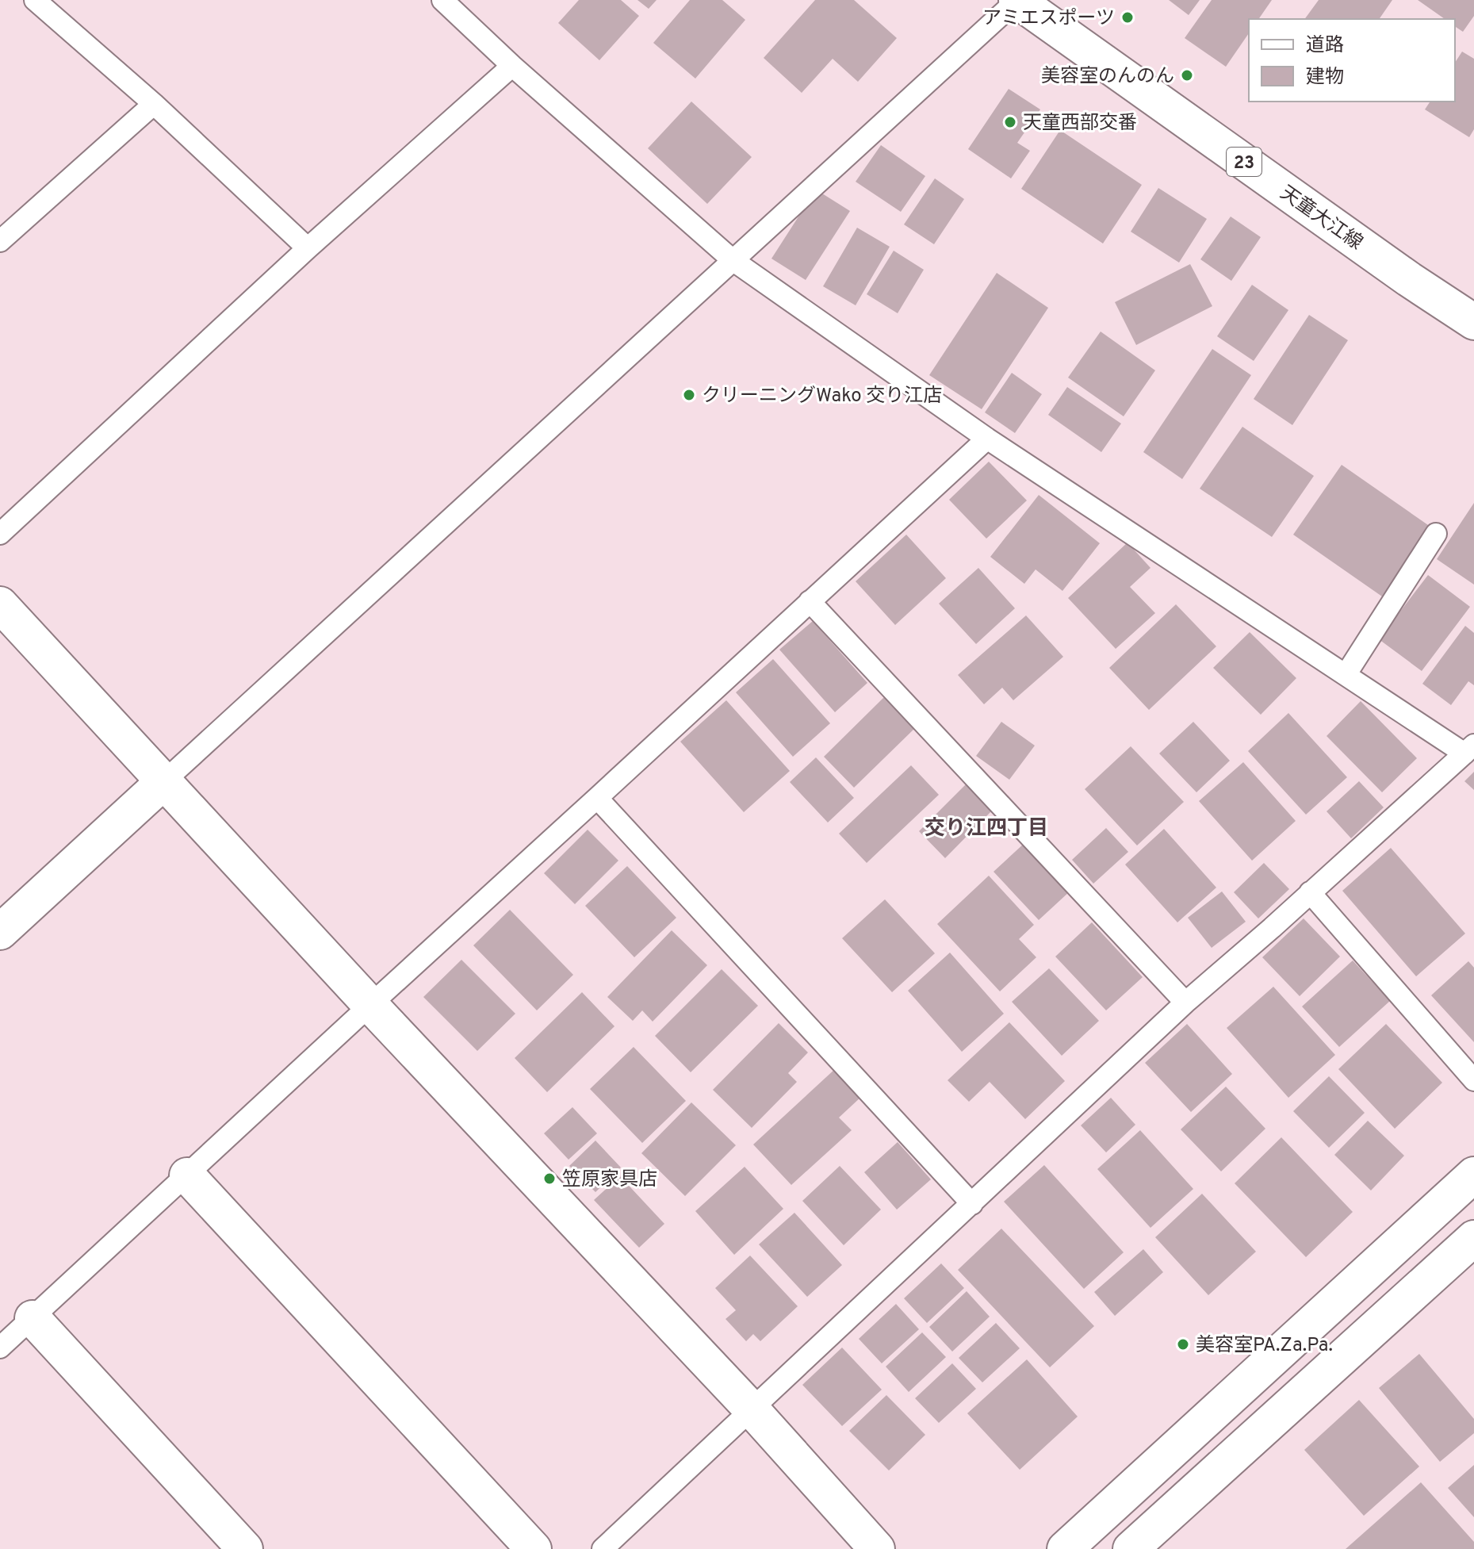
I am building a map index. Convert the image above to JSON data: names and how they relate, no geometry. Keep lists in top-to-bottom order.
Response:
{
  "streets": {
    "street": ["23", "天童大江線"]
  },
  "districts": ["交り江四丁目"],
  "places": [
    "アミエスポーツ",
    "美容室のんのん",
    "天童西部交番",
    "クリーニングWako 交り江店",
    "笠原家具店",
    "美容室PA.Za.Pa."
  ],
  "legend": ["道路", "建物"]
}
